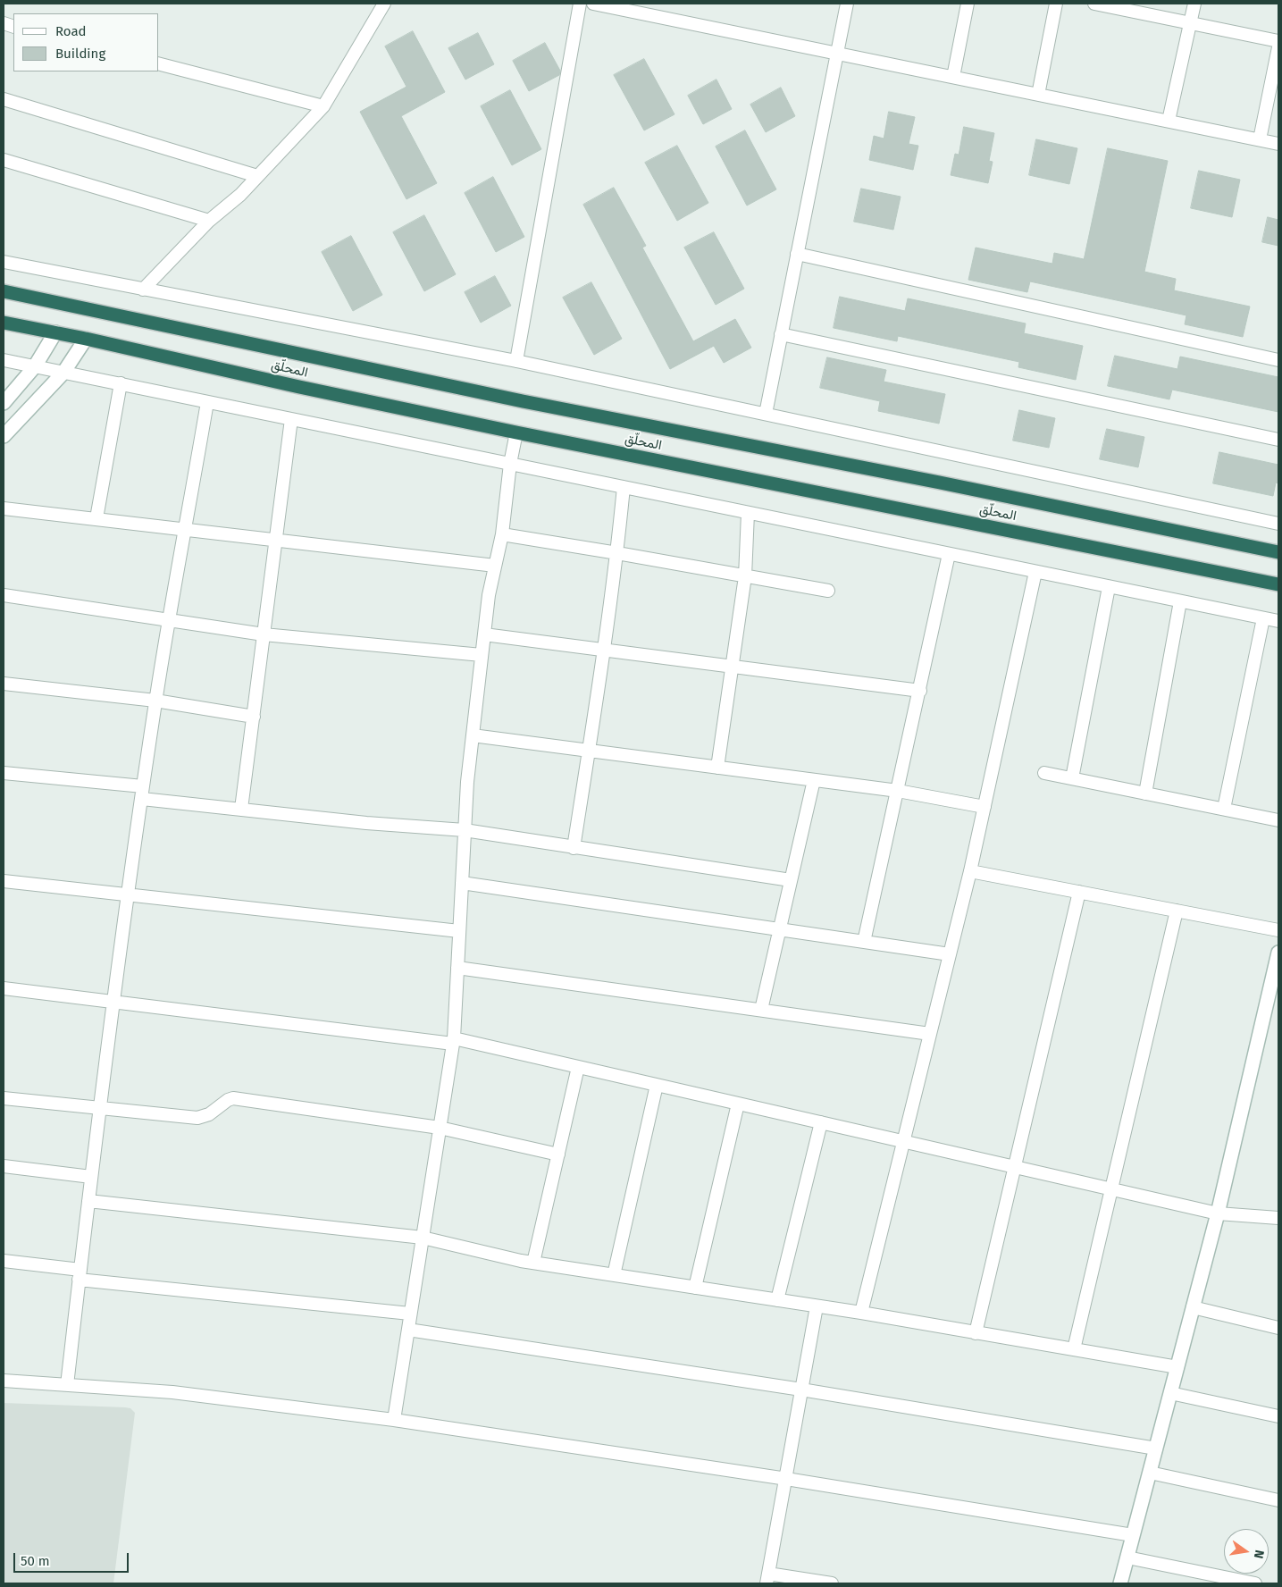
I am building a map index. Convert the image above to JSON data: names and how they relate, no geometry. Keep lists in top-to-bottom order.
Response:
{
  "streets": {
    "highway": ["المحلّق"]
  },
  "legend": ["Road", "Building"],
  "scale_bar": "50 m",
  "north": "right"
}
